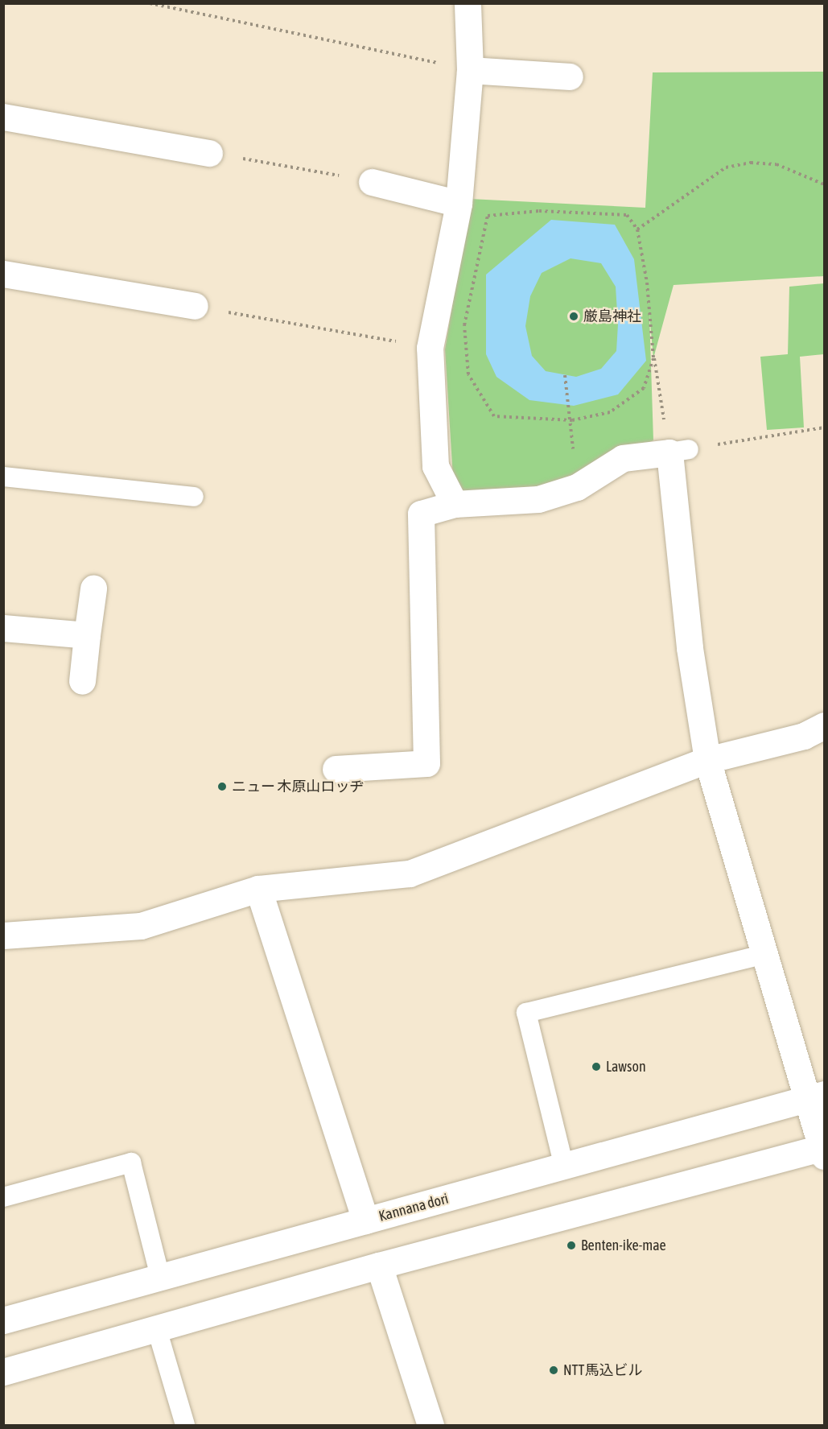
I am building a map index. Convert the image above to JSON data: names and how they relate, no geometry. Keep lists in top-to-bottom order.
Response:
{
  "streets": {
    "street": ["Kannana dori"]
  },
  "places": [
    "厳島神社",
    "ニュー 木原山ロッヂ",
    "Lawson",
    "Benten-ike-mae",
    "NTT馬込ビル"
  ]
}
